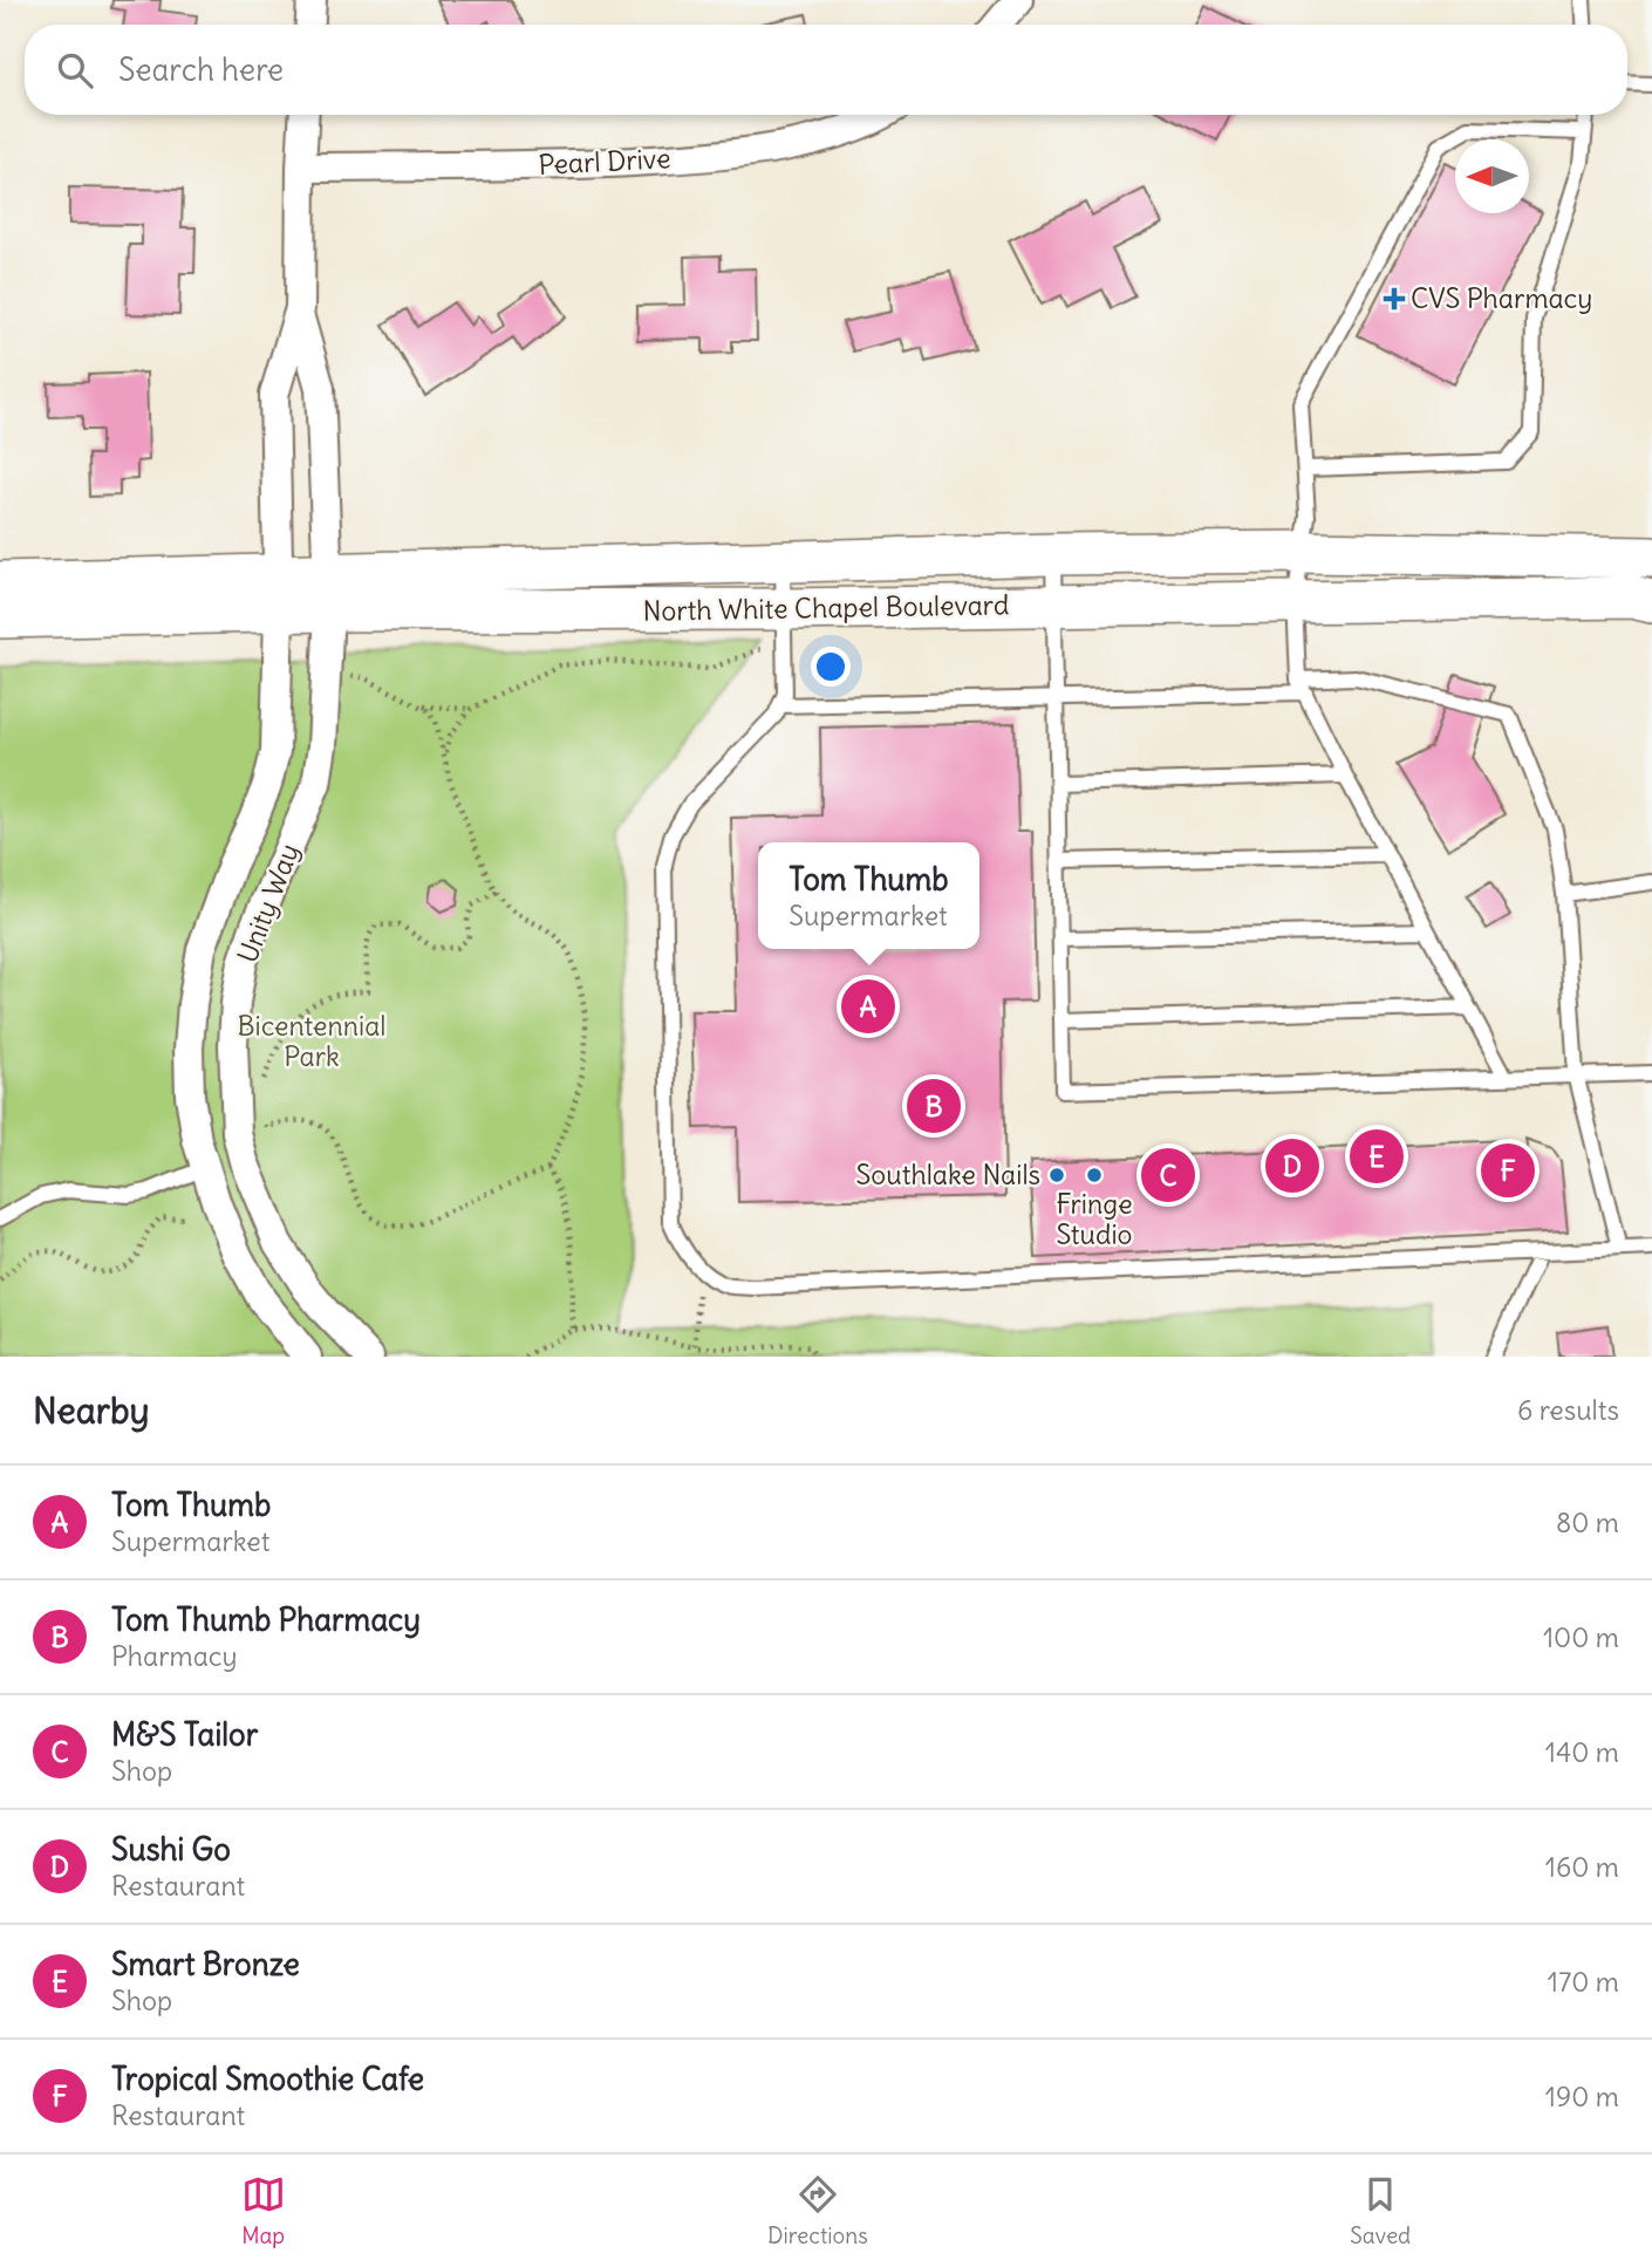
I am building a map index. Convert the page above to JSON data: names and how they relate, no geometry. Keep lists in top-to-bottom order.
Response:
{
  "streets": {
    "main road": ["North White Chapel Boulevard"],
    "street": ["Pearl Drive", "Unity Way"]
  },
  "crossings": [
    ["North White Chapel Boulevard", "Unity Way"]
  ],
  "parks": ["Bicentennial Park"],
  "places": {
    "health": ["CVS Pharmacy"],
    "other": ["Southlake Nails", "Fringe Studio"]
  },
  "north": "left",
  "page": {
    "search": "Search here",
    "popup": ["Tom Thumb", "Supermarket"],
    "pins": [
      "A",
      "B",
      "E",
      "D",
      "F",
      "C"
    ],
    "heading": ["Nearby", "6 results"],
    "list": [
      {
        "mark": "A",
        "name": "Tom Thumb",
        "note": "Supermarket",
        "value": "80 m"
      },
      {
        "mark": "B",
        "name": "Tom Thumb Pharmacy",
        "note": "Pharmacy",
        "value": "100 m"
      },
      {
        "mark": "C",
        "name": "M&S Tailor",
        "note": "Shop",
        "value": "140 m"
      },
      {
        "mark": "D",
        "name": "Sushi Go",
        "note": "Restaurant",
        "value": "160 m"
      },
      {
        "mark": "E",
        "name": "Smart Bronze",
        "note": "Shop",
        "value": "170 m"
      },
      {
        "mark": "F",
        "name": "Tropical Smoothie Cafe",
        "note": "Restaurant",
        "value": "190 m"
      }
    ],
    "nav": ["Map", "Directions", "Saved"]
  }
}
